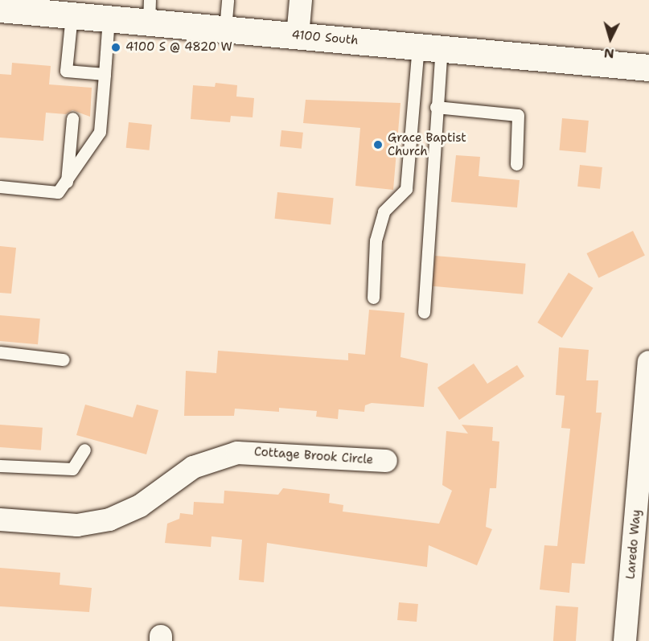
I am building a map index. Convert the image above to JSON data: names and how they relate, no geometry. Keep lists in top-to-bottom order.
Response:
{
  "streets": {
    "main road": ["4100 South"],
    "street": ["Cottage Brook Circle", "Laredo Way"]
  },
  "places": ["4100 S @ 4820 W", "Grace Baptist Church"],
  "north": "bottom"
}
